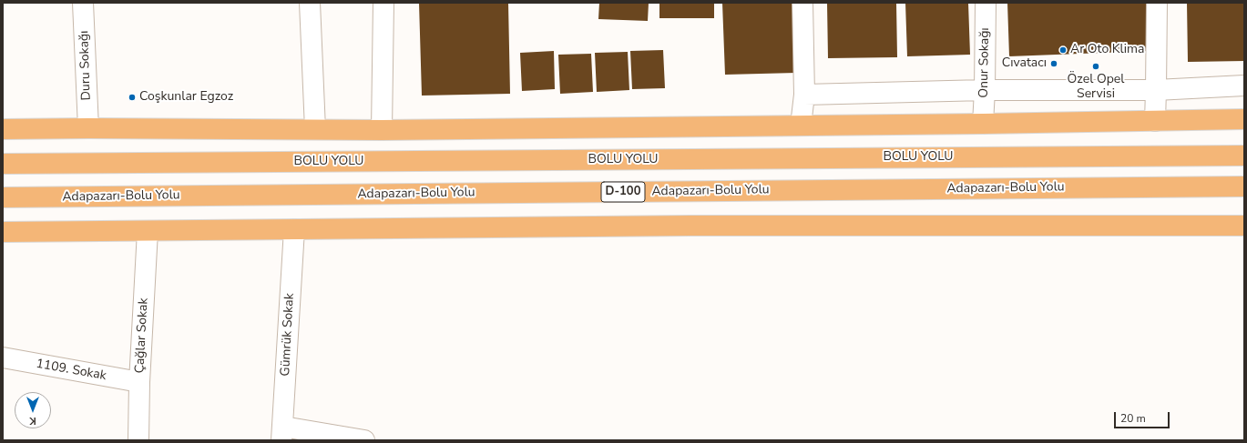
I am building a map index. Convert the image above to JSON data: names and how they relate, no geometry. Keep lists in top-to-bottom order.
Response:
{
  "streets": {
    "highway": ["BOLU YOLU", "Adapazarı-Bolu Yolu", "D-100"],
    "street": [
      "Onur Sokağı",
      "Duru Sokağı",
      "Gümrük Sokak",
      "Çağlar Sokak",
      "1109. Sokak"
    ]
  },
  "crossings": [
    ["Çağlar Sokak", "1109. Sokak"]
  ],
  "places": [
    "Ar Oto Klima",
    "Cıvatacı",
    "Özel Opel Servisi",
    "Coşkunlar Egzoz"
  ],
  "scale_bar": "20 m",
  "north": "bottom"
}
